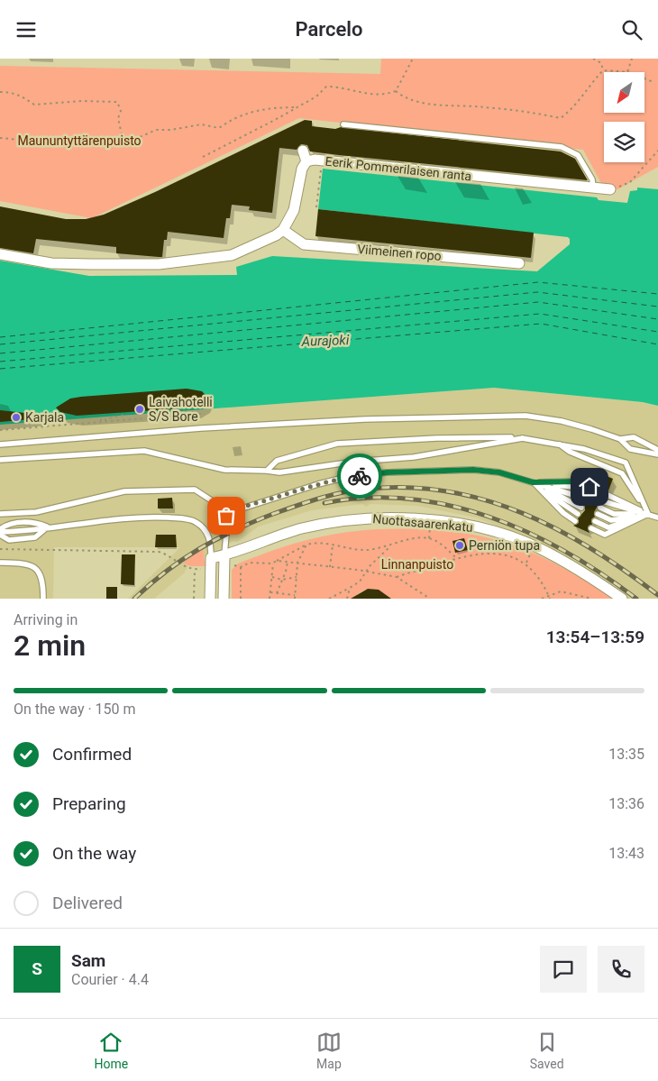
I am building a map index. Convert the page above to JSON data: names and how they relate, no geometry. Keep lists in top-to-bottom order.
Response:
{
  "streets": {
    "street": ["Eerik Pommerilaisen ranta", "Viimeinen ropo", "Nuottasaarenkatu"]
  },
  "water": ["Aurajoki"],
  "parks": ["Maununtyttärenpuisto", "Linnanpuisto"],
  "places": ["Laivahotelli S/S Bore", "Karjala", "Perniön tupa"],
  "north": "bottom left",
  "page": {
    "header": "Parcelo",
    "heading": ["2 min", "Arriving in", "13:54–13:59"],
    "panel": ["Sam", "Courier · 4.4"],
    "bar": "On the way · 150 m",
    "list": [
      ["Confirmed", "13:35"],
      ["Preparing", "13:36"],
      ["On the way", "13:43"],
      "Delivered"
    ],
    "round": "S",
    "tabs": ["Home", "Map", "Saved"]
  }
}
